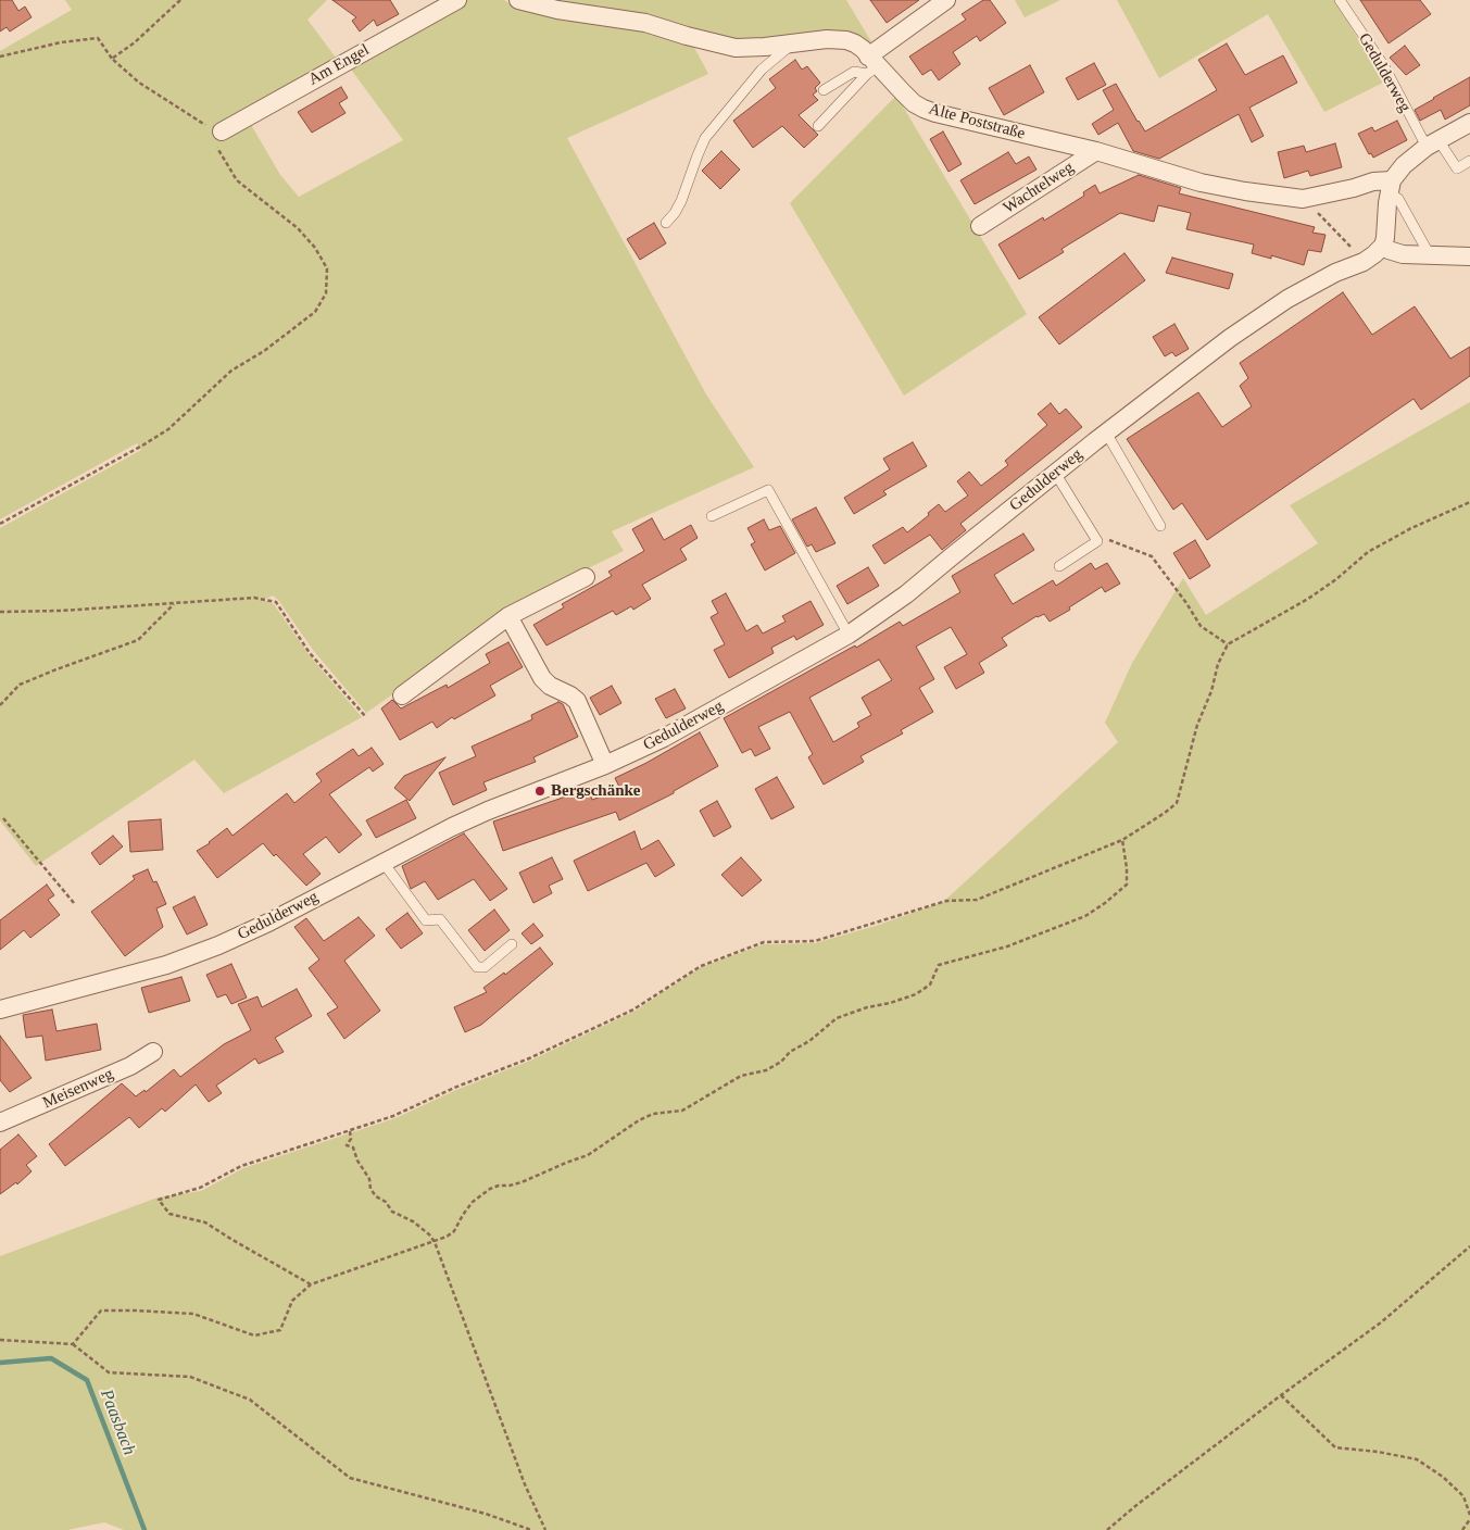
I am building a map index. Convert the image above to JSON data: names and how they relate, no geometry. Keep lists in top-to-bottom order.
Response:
{
  "streets": {
    "street": [
      "Am Engel",
      "Gedulderweg",
      "Alte Poststraße",
      "Wachtelweg",
      "Meisenweg"
    ]
  },
  "crossings": [
    ["Alte Poststraße", "Wachtelweg"]
  ],
  "water": ["Paasbach"],
  "places": ["Bergschänke"]
}
